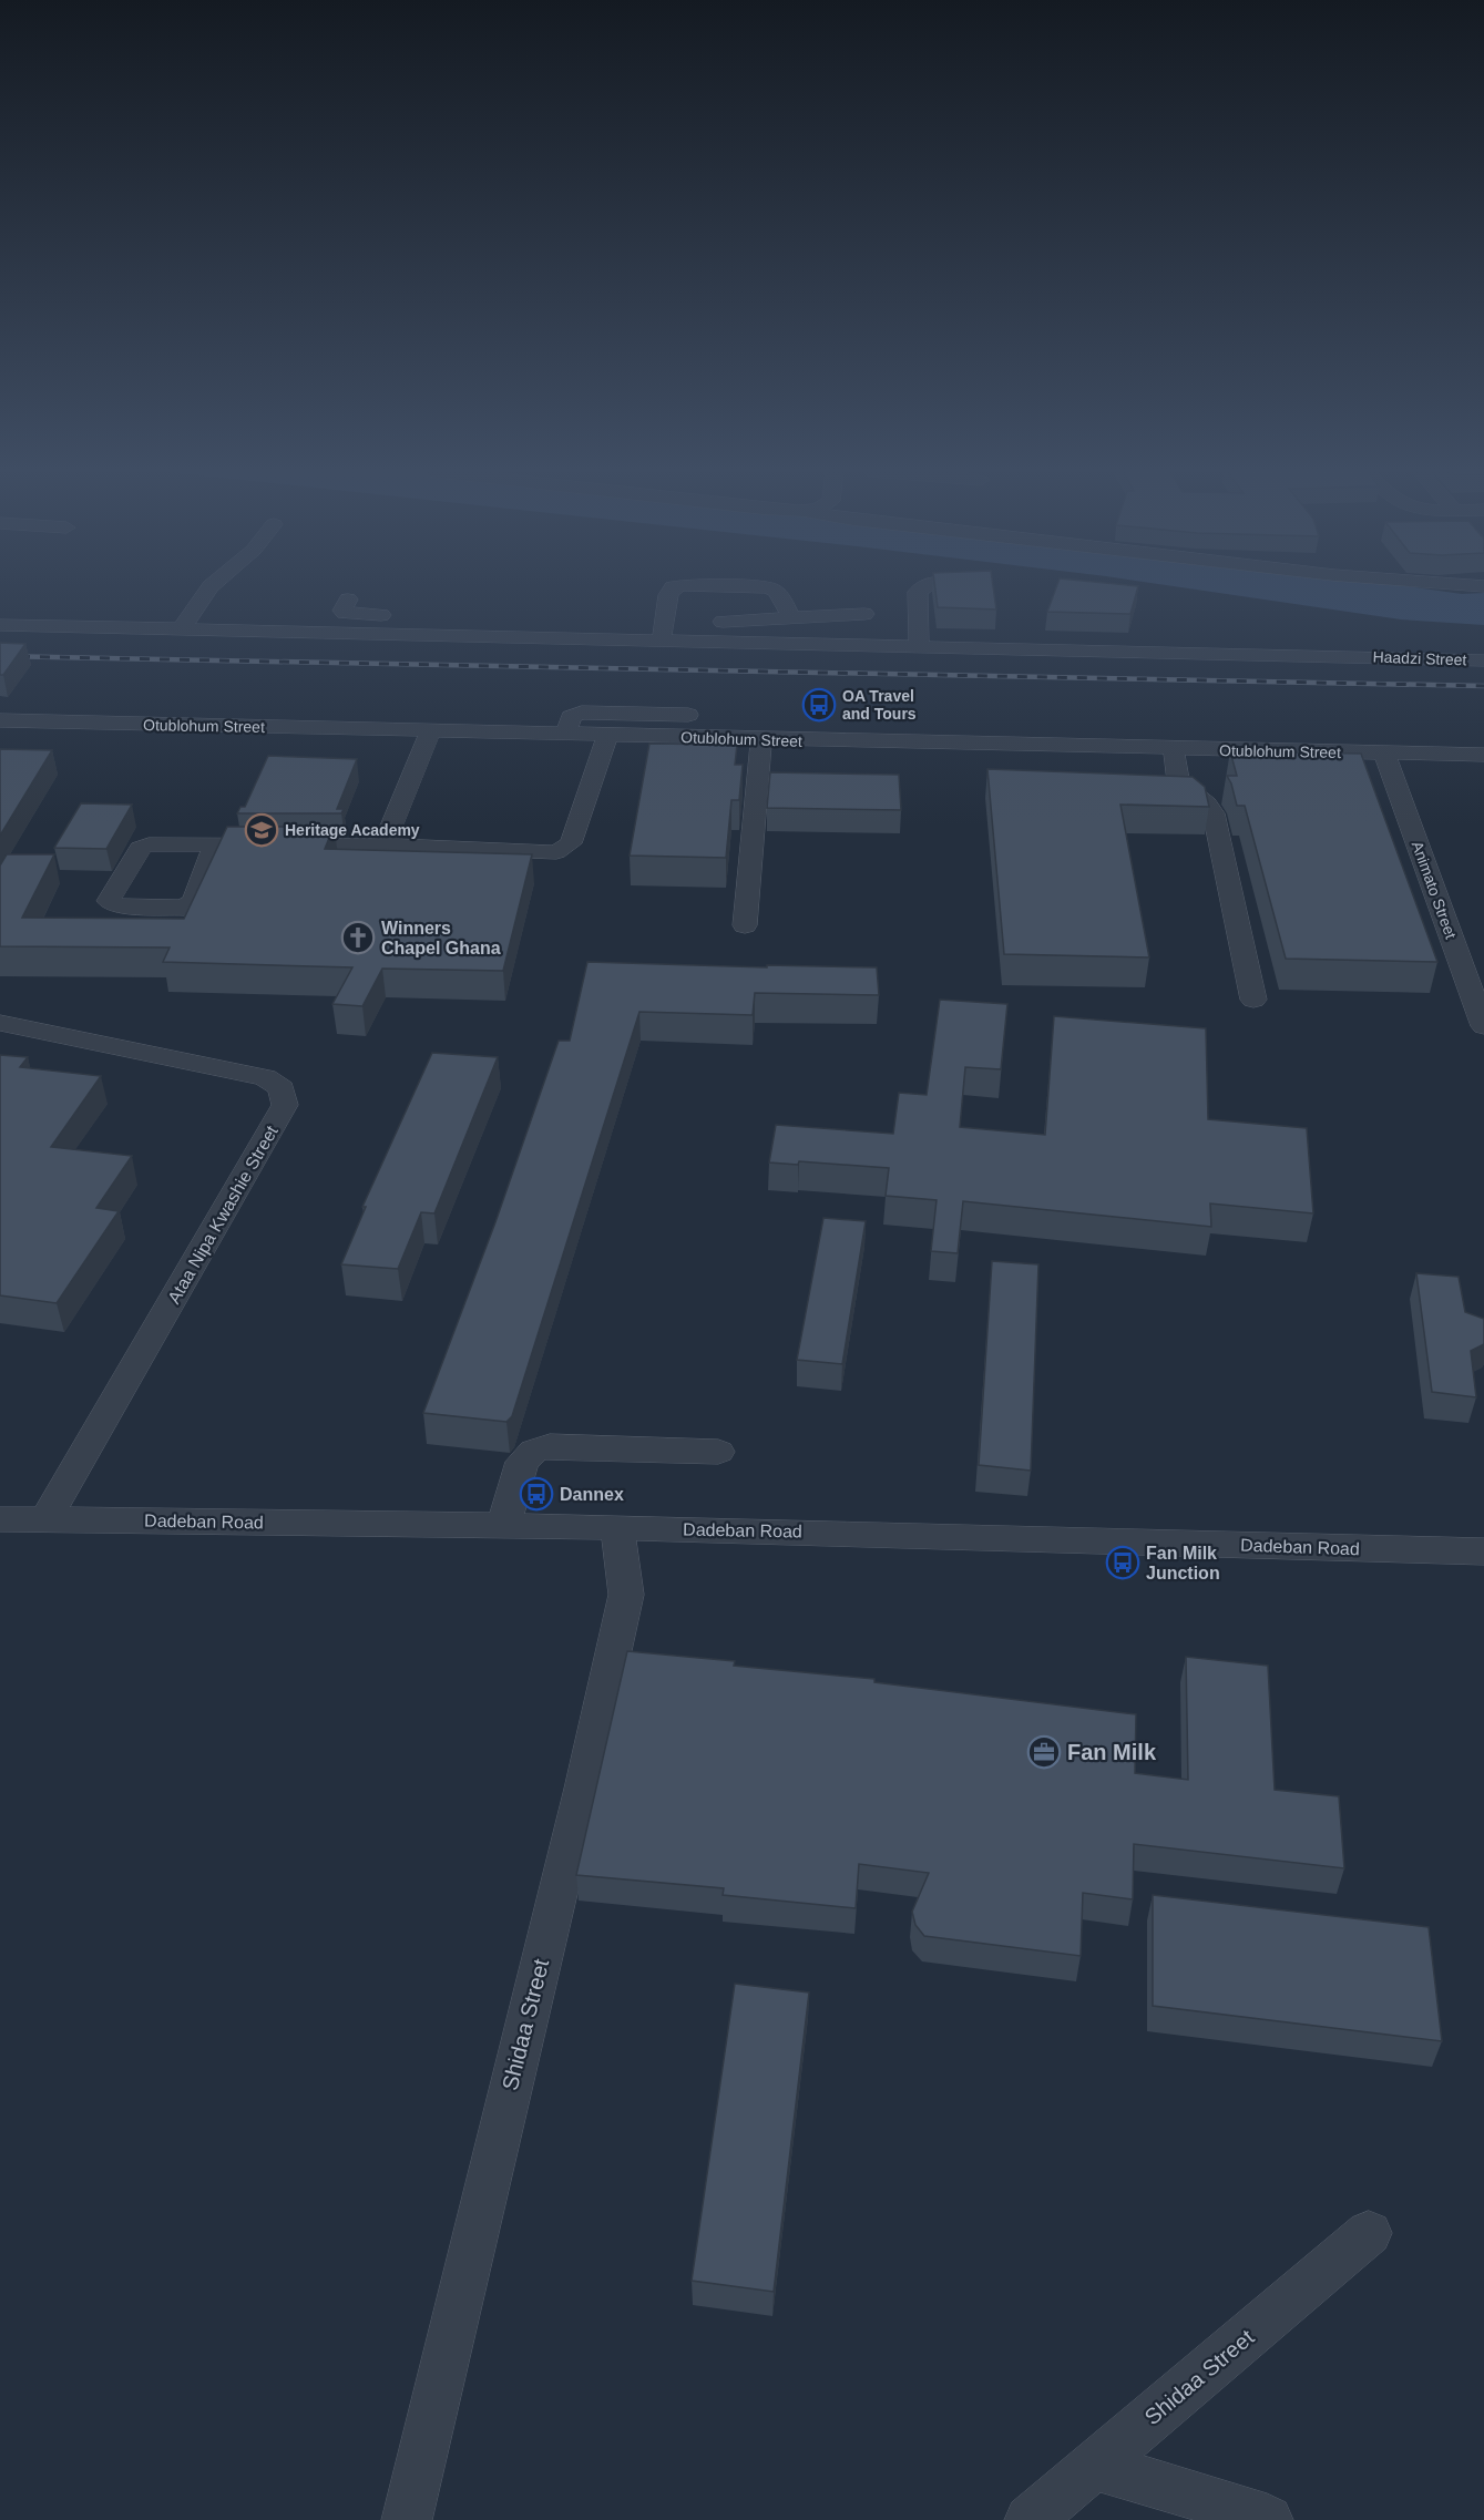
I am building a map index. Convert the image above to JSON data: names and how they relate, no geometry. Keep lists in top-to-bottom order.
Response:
{
  "streets": {
    "street": [
      "Haadzi Street",
      "Otublohum Street",
      "Animato Street",
      "Ataa Nipa Kwashie Street",
      "Dadeban Road",
      "Shidaa Street"
    ]
  },
  "crossings": [
    ["Otublohum Street", "Animato Street"],
    ["Ataa Nipa Kwashie Street", "Dadeban Road"],
    ["Dadeban Road", "Shidaa Street"]
  ],
  "places": {
    "bus stop": ["OA Travel and Tours", "Dannex", "Fan Milk Junction"],
    "school or university": ["Heritage Academy"],
    "church": ["Winners Chapel Ghana"],
    "office": ["Fan Milk"]
  }
}
